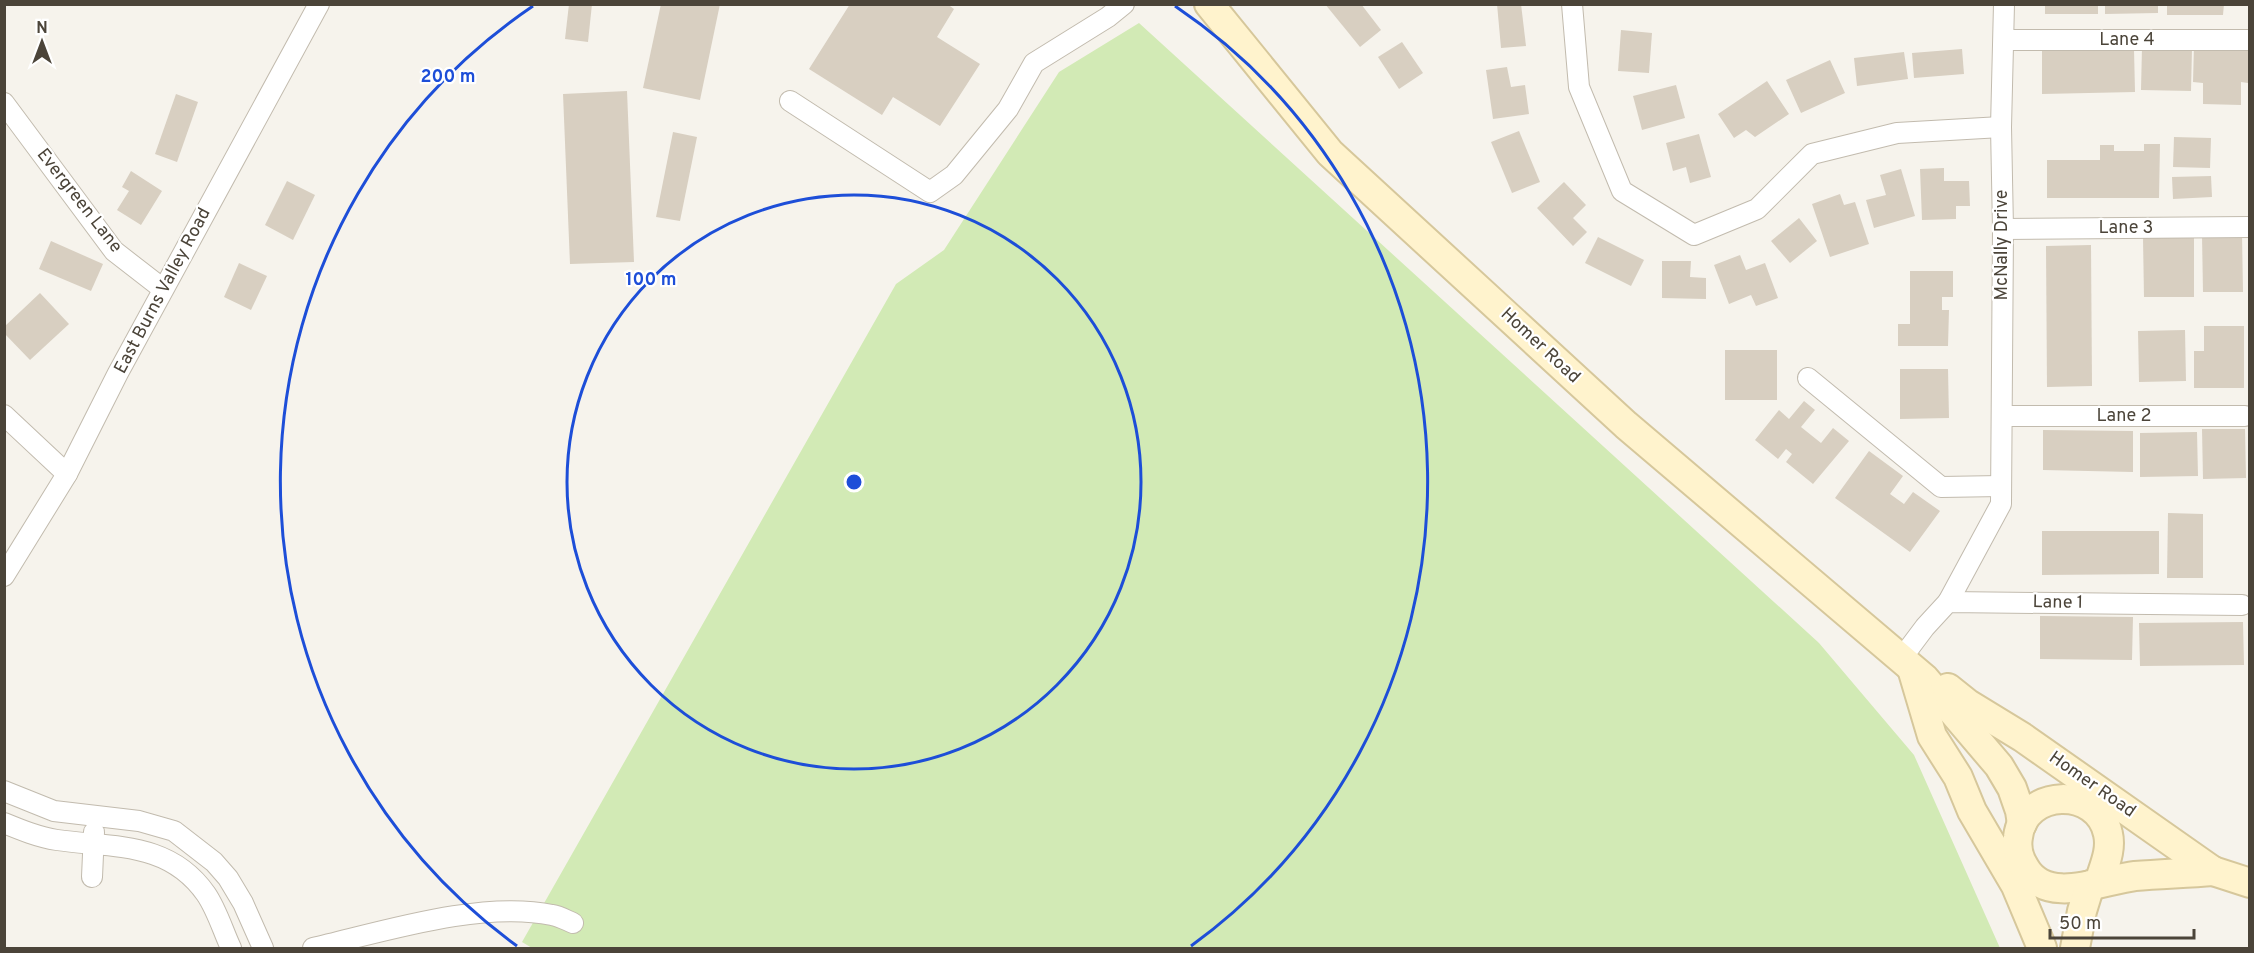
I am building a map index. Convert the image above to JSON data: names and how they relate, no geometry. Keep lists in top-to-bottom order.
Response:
{
  "streets": {
    "street": [
      "Lane 4",
      "Evergreen Lane",
      "Lane 3",
      "McNally Drive",
      "East Burns Valley Road",
      "Homer Road",
      "Lane 2",
      "Lane 1"
    ]
  },
  "crossings": [
    ["Lane 4", "McNally Drive"],
    ["Evergreen Lane", "East Burns Valley Road"],
    ["Lane 3", "McNally Drive"],
    ["McNally Drive", "Lane 2"],
    ["McNally Drive", "Lane 1"]
  ],
  "scale_bar": "50 m",
  "north": "top",
  "rings": ["200 m", "100 m"]
}
